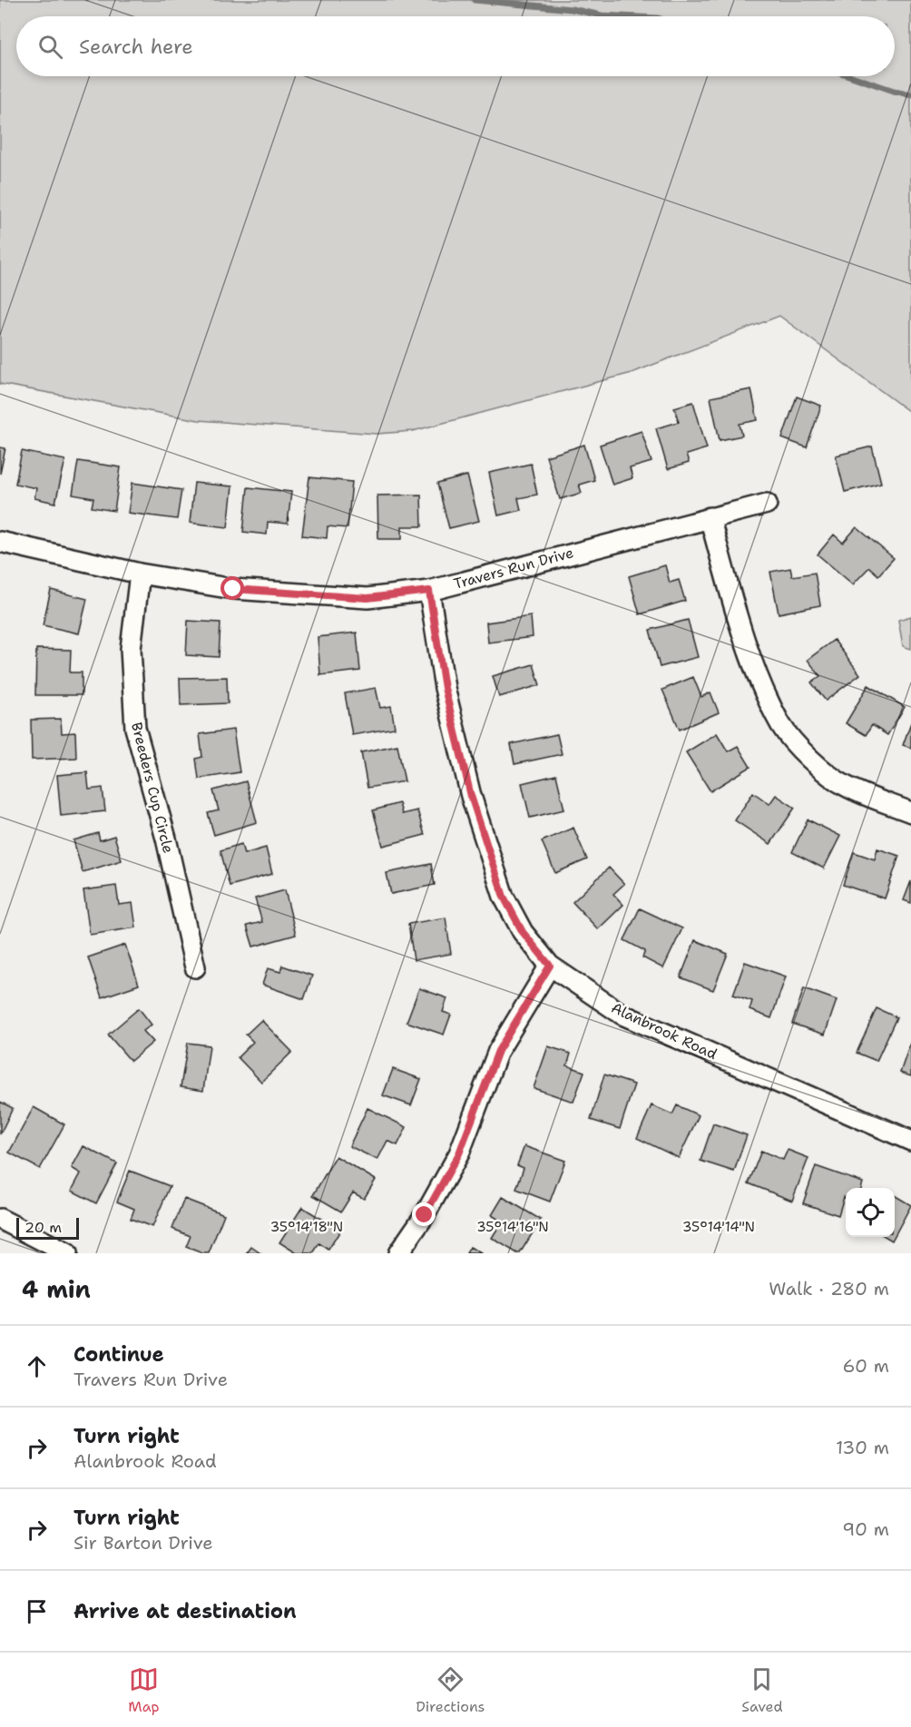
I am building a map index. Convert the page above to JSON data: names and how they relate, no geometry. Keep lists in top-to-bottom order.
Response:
{
  "streets": {
    "street": ["Travers Run Drive", "Breeders Cup Circle", "Alanbrook Road"]
  },
  "crossings": [
    ["Travers Run Drive", "Breeders Cup Circle"],
    ["Travers Run Drive", "Alanbrook Road"]
  ],
  "scale_bar": "20 m",
  "page": {
    "search": "Search here",
    "scale": "20 m",
    "heading": ["4 min", "Walk · 280 m"],
    "list": [
      ["Continue", "Travers Run Drive", "60 m"],
      ["Turn right", "Alanbrook Road", "130 m"],
      ["Turn right", "Sir Barton Drive", "90 m"],
      "Arrive at destination"
    ],
    "nav": ["Map", "Directions", "Saved"]
  },
  "coordinates": ["35°14'18\"N", "35°14'16\"N", "35°14'14\"N"]
}
